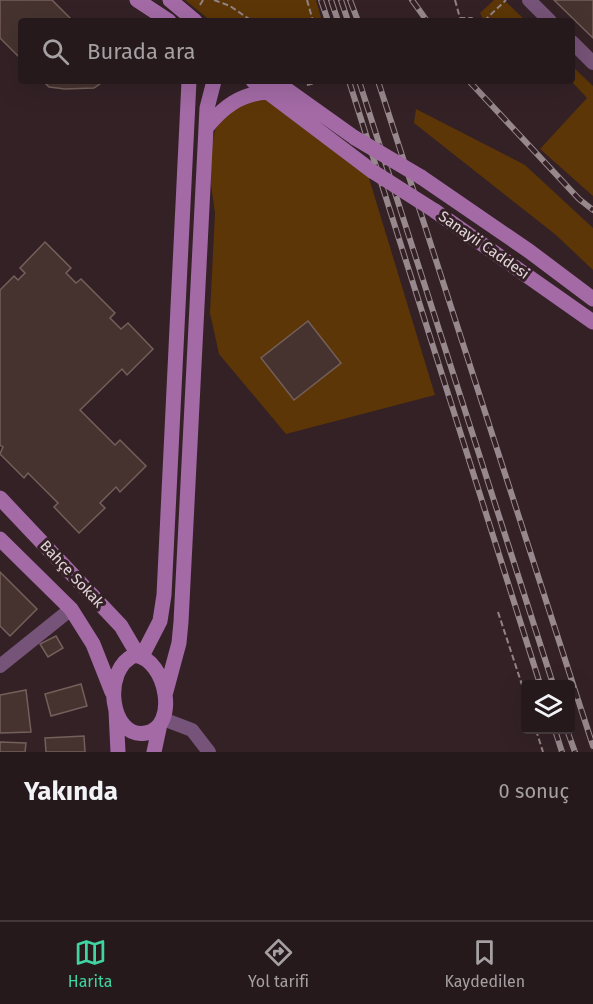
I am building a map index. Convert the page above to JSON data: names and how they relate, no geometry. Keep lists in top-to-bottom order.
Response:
{
  "streets": {
    "street": ["Sanayii Caddesi", "Bahçe Sokak"]
  },
  "page": {
    "search": "Burada ara",
    "heading": ["Yakında", "0 sonuç"],
    "nav": ["Harita", "Yol tarifi", "Kaydedilen"]
  }
}
